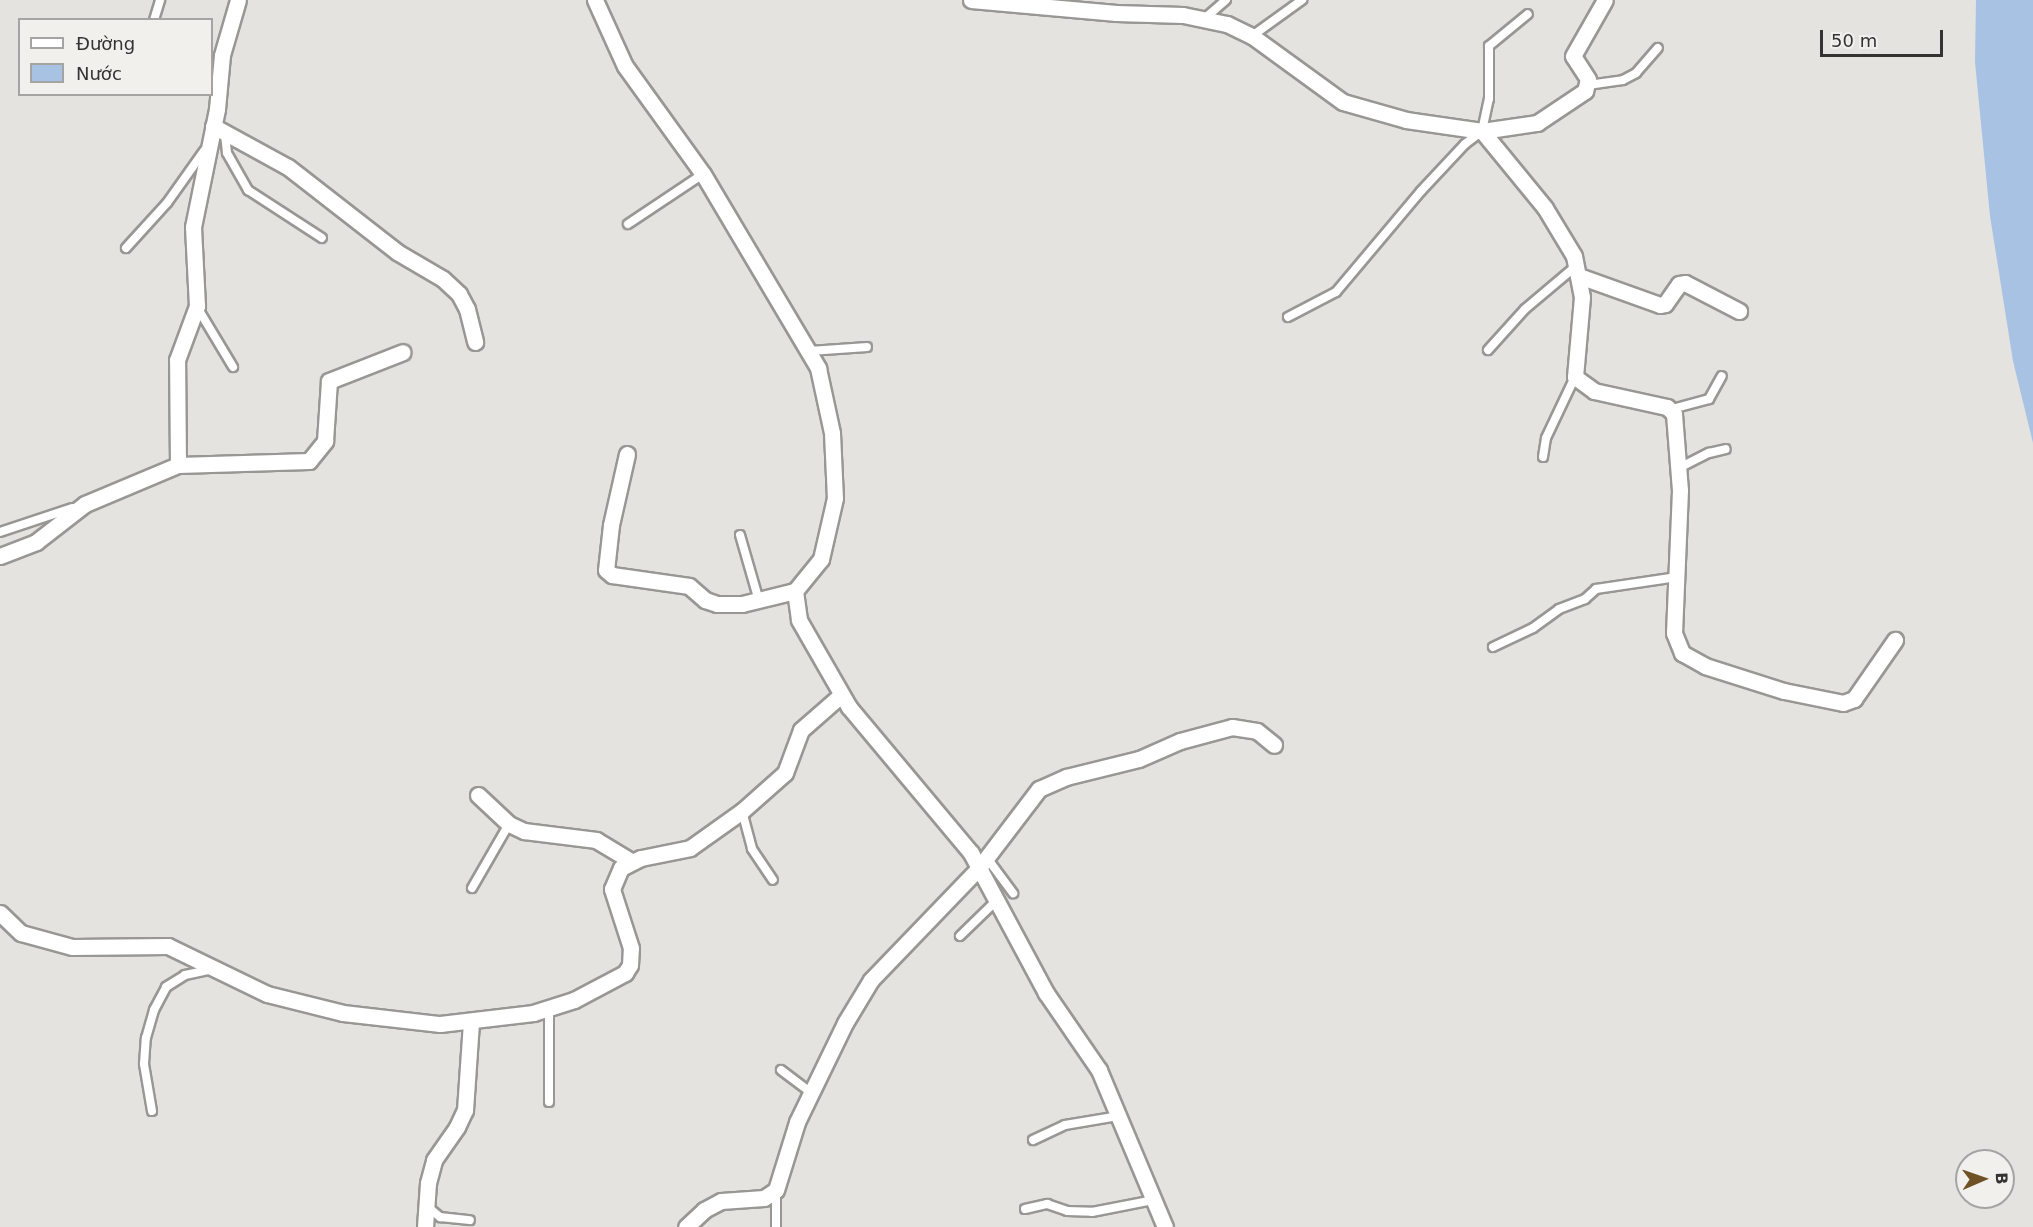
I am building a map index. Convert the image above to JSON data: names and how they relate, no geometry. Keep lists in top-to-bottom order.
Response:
{
  "legend": ["Đường", "Nước"],
  "scale_bar": "50 m",
  "north": "right"
}
